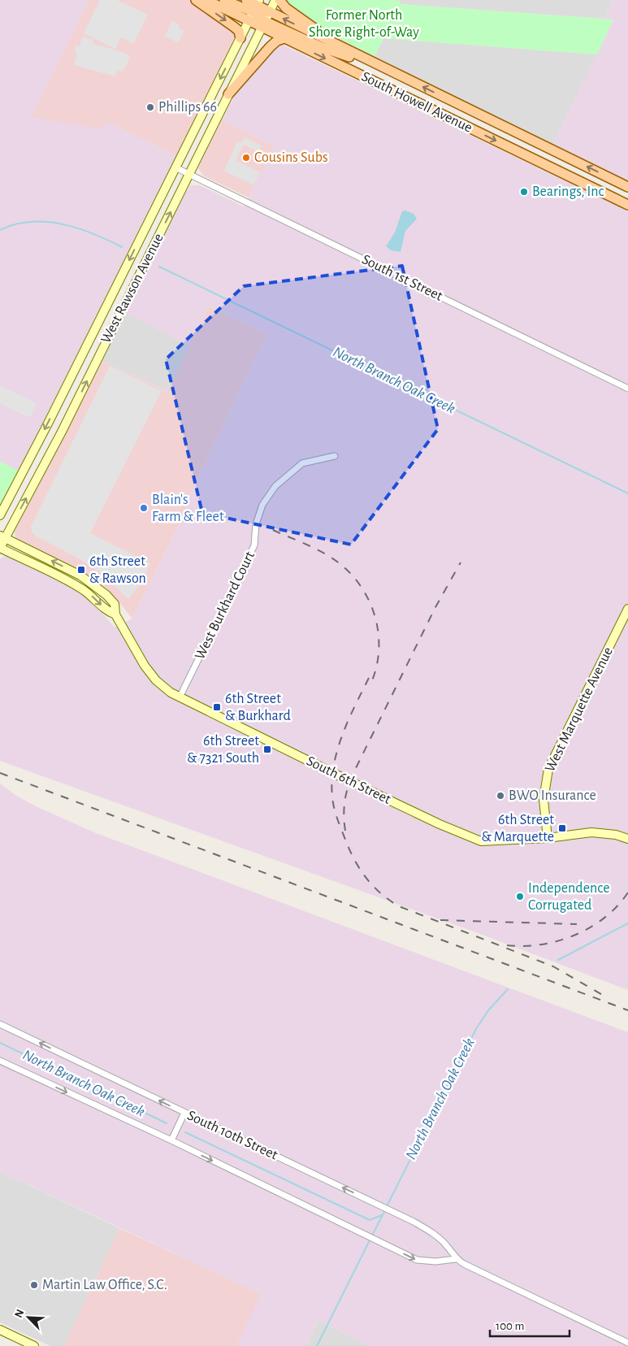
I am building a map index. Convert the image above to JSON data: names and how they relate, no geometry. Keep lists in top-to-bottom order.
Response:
{
  "streets": {
    "main road": [
      "South Howell Avenue",
      "West Rawson Avenue",
      "West Marquette Avenue",
      "South 6th Street"
    ],
    "street": ["South 1st Street", "West Burkhard Court", "South 10th Street"]
  },
  "crossings": [
    ["South Howell Avenue", "West Rawson Avenue"],
    ["South 1st Street", "West Rawson Avenue"],
    ["West Rawson Avenue", "South 6th Street"],
    ["West Burkhard Court", "South 6th Street"],
    ["West Marquette Avenue", "South 6th Street"]
  ],
  "water": ["North Branch Oak Creek"],
  "parks": ["Former North Shore Right-of-Way"],
  "places": {
    "other": [
      "Phillips 66",
      "Cousins Subs",
      "Bearings, Inc",
      "Blain's Farm & Fleet",
      "BWO Insurance",
      "Independence Corrugated",
      "Martin Law Office, S.C."
    ],
    "transit": [
      "6th Street & Rawson",
      "6th Street & Burkhard",
      "6th Street & 7321 South",
      "6th Street & Marquette"
    ]
  },
  "scale_bar": "100 m",
  "north": "top left"
}
